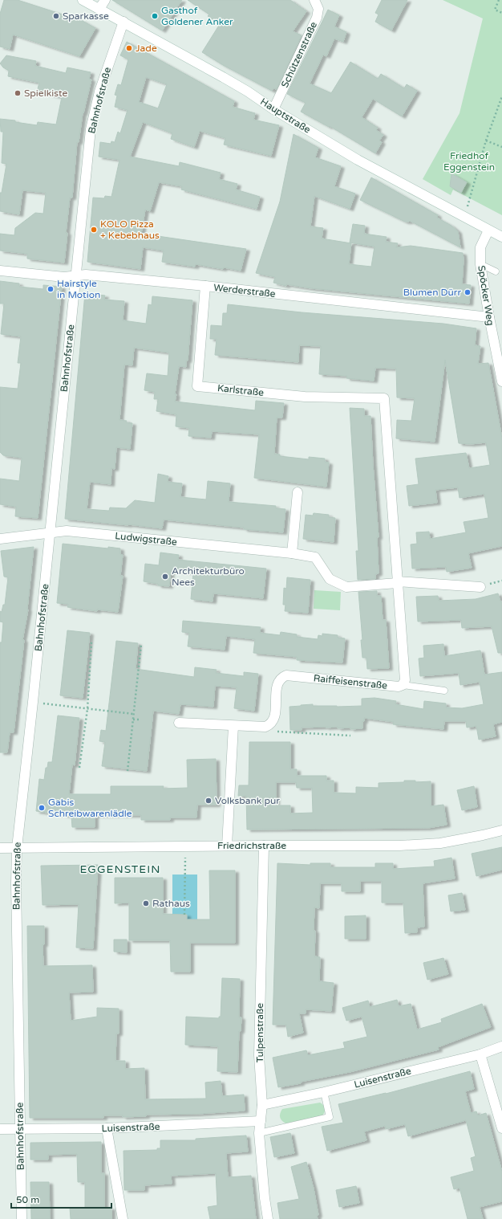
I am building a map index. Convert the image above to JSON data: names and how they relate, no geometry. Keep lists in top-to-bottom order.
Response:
{
  "streets": {
    "street": [
      "Schützenstraße",
      "Bahnhofstraße",
      "Hauptstraße",
      "Werderstraße",
      "Spöcker Weg",
      "Karlstraße",
      "Ludwigstraße",
      "Raiffeisenstraße",
      "Friedrichstraße",
      "Tulpenstraße",
      "Luisenstraße"
    ]
  },
  "crossings": [
    ["Schützenstraße", "Hauptstraße"],
    ["Bahnhofstraße", "Hauptstraße"],
    ["Bahnhofstraße", "Werderstraße"],
    ["Bahnhofstraße", "Ludwigstraße"],
    ["Bahnhofstraße", "Friedrichstraße"],
    ["Bahnhofstraße", "Luisenstraße"],
    ["Hauptstraße", "Spöcker Weg"],
    ["Werderstraße", "Spöcker Weg"],
    ["Werderstraße", "Karlstraße"],
    ["Karlstraße", "Ludwigstraße"],
    ["Friedrichstraße", "Tulpenstraße"],
    ["Tulpenstraße", "Luisenstraße"]
  ],
  "districts": ["EGGENSTEIN"],
  "parks": ["Friedhof Eggenstein"],
  "places": [
    "Sparkasse",
    "Gasthof Goldener Anker",
    "Jade",
    "Spielkiste",
    "KOLO Pizza + Kebebhaus",
    "Hairstyle in Motion",
    "Blumen Dürr",
    "Architekturbüro Nees",
    "Volksbank pur",
    "Gabis Schreibwarenlädle",
    "Rathaus"
  ],
  "scale_bar": "50 m"
}
